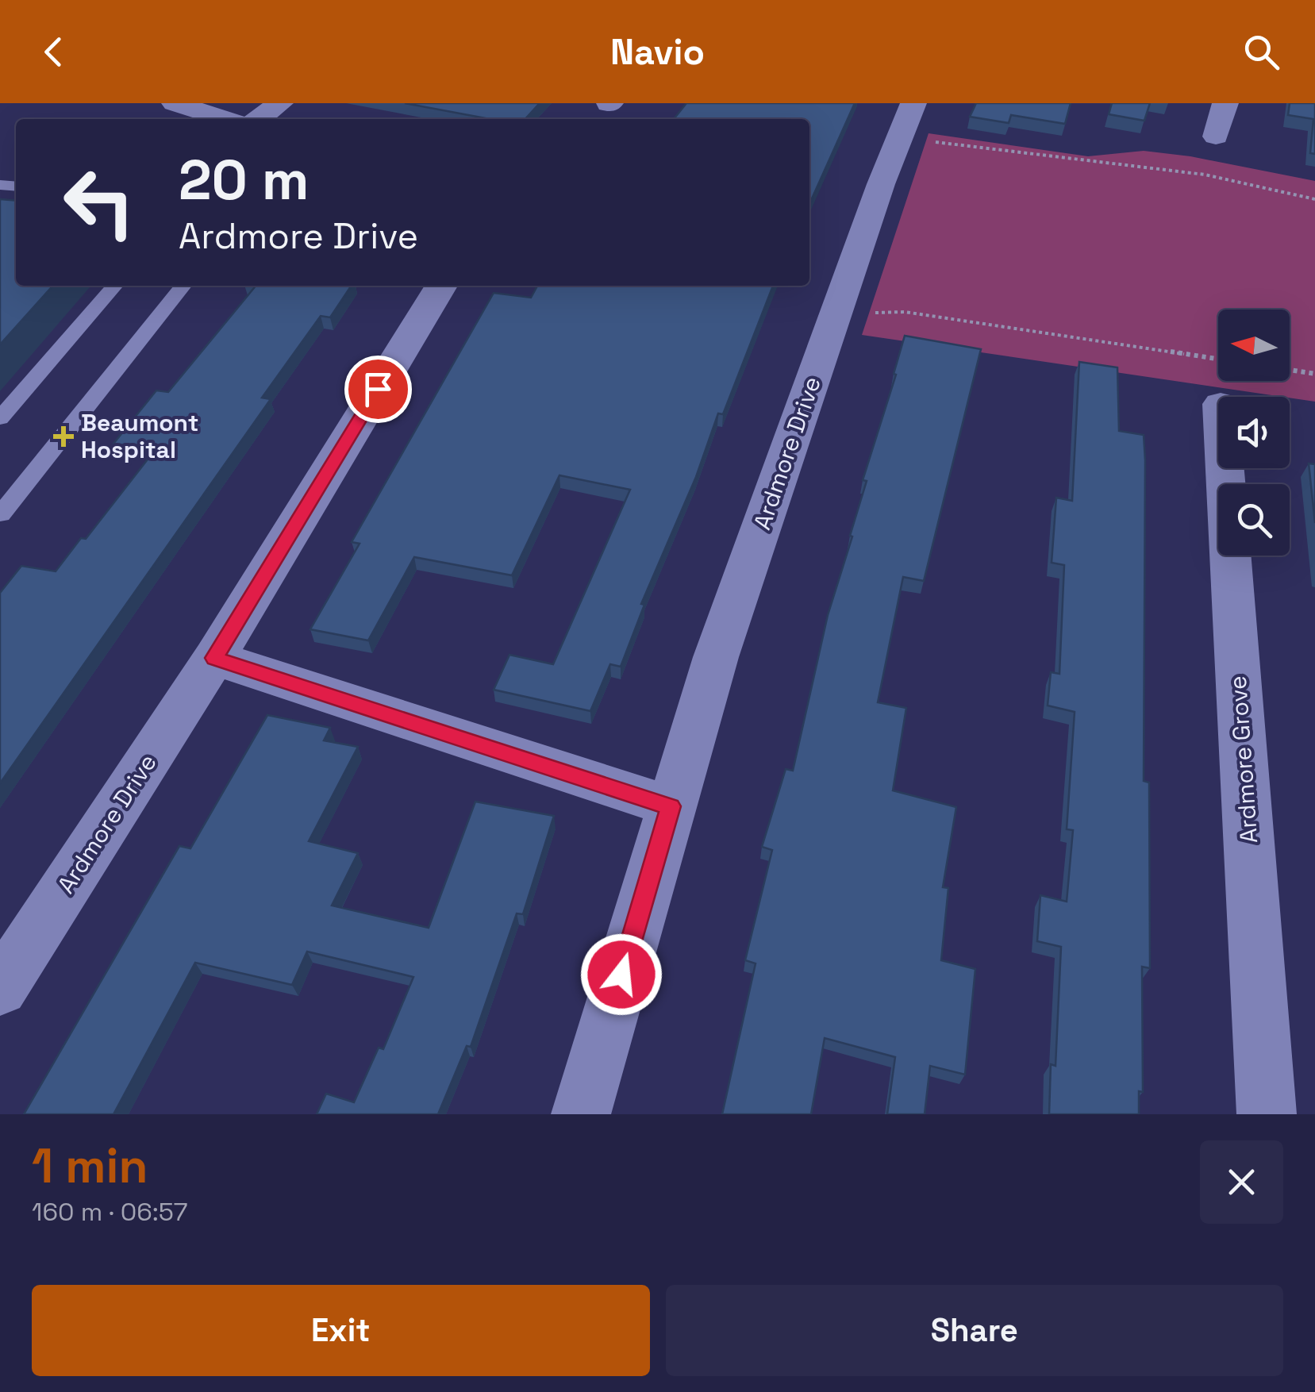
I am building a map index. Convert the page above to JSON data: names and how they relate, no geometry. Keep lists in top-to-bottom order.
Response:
{
  "streets": {
    "street": ["Ardmore Drive", "Ardmore Grove"]
  },
  "places": {
    "health": ["Beaumont Hospital"]
  },
  "north": "left",
  "page": {
    "header": "Navio",
    "turn": ["20 m", "Ardmore Drive"],
    "heading": ["1 min", "160 m · 06:57"],
    "buttons": ["Exit", "Share"]
  }
}
